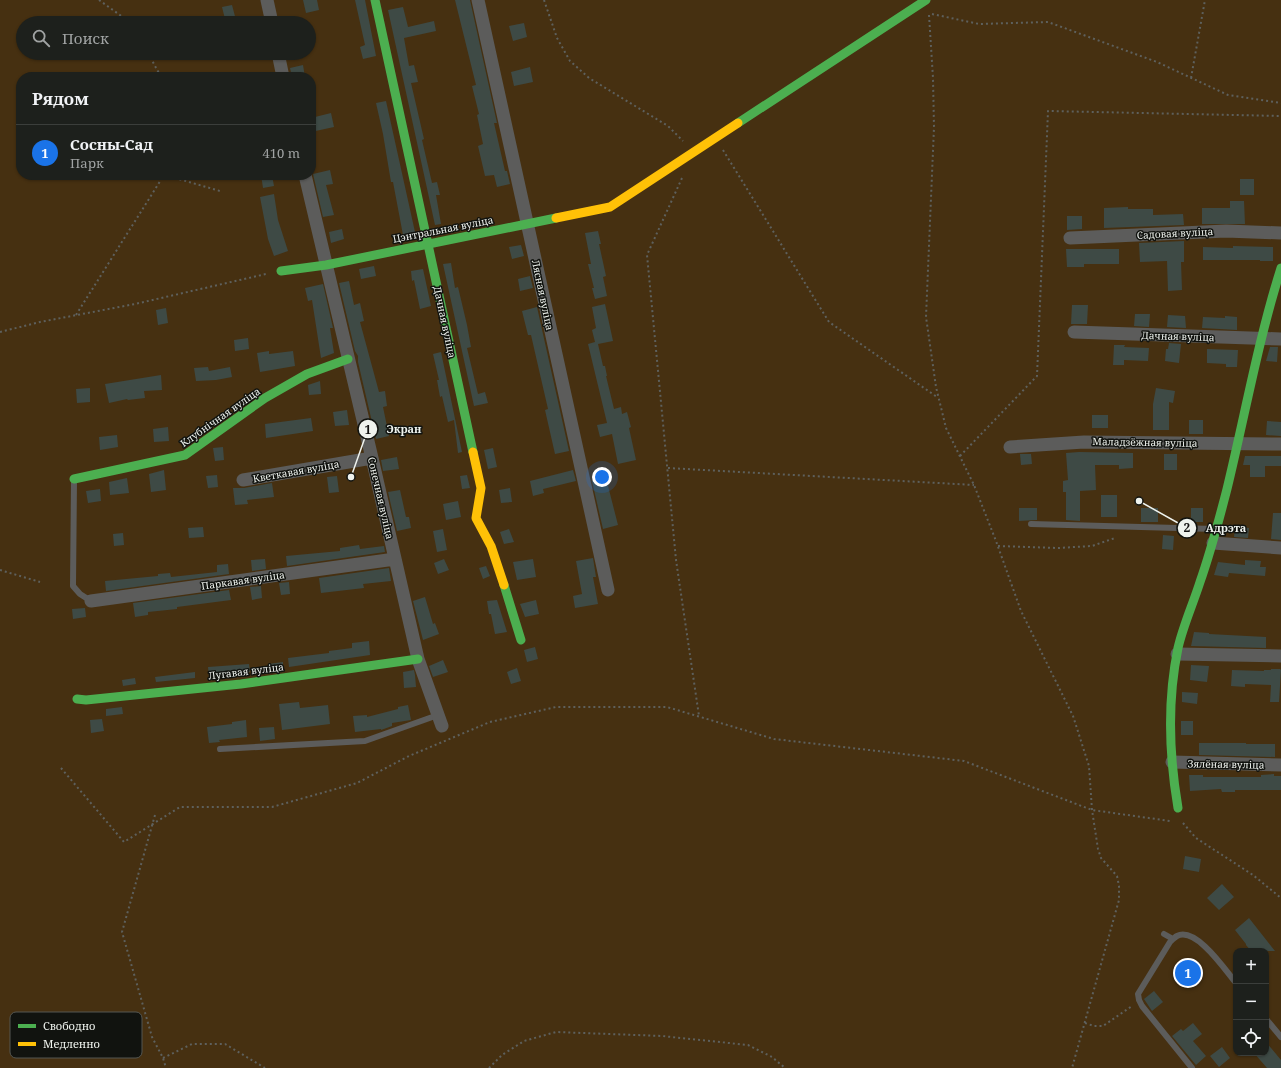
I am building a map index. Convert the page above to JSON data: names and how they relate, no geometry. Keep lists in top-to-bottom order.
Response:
{
  "streets": {
    "street": [
      "Цэнтральная вуліца",
      "Садовая вуліца",
      "Лясная вуліца",
      "Дачная вуліца",
      "Клубнічная вуліца",
      "Маладзёжная вуліца",
      "Кветкавая вуліца",
      "Сонечная вуліца",
      "Паркавая вуліца",
      "Лугавая вуліца",
      "Зялёная вуліца"
    ]
  },
  "crossings": [
    ["Цэнтральная вуліца", "Лясная вуліца"],
    ["Цэнтральная вуліца", "Дачная вуліца"],
    ["Цэнтральная вуліца", "Сонечная вуліца"],
    ["Клубнічная вуліца", "Сонечная вуліца"],
    ["Кветкавая вуліца", "Сонечная вуліца"],
    ["Сонечная вуліца", "Паркавая вуліца"],
    ["Сонечная вуліца", "Лугавая вуліца"]
  ],
  "places": ["Экран", "Адрэта"],
  "legend": ["Свободно", "Медленно"],
  "page": {
    "search": "Поиск",
    "heading": "Рядом",
    "list": [
      {
        "mark": "1",
        "name": "Сосны-Сад",
        "note": "Парк",
        "value": "410 m"
      }
    ],
    "map_buttons": ["+", "−"],
    "pins": "1"
  }
}
